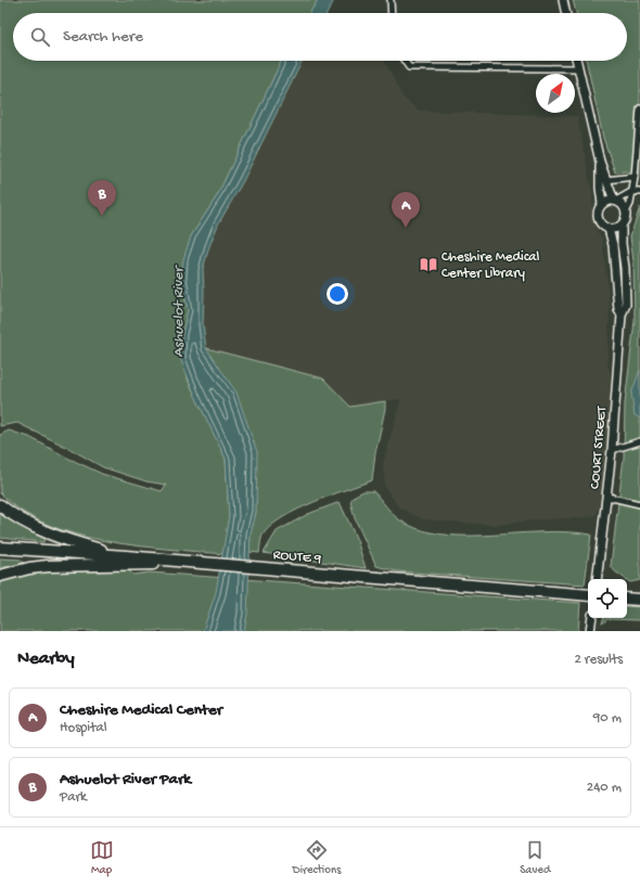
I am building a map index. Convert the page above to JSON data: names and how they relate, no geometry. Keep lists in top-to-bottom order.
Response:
{
  "streets": {
    "highway": ["ROUTE 9"],
    "main road": ["COURT STREET"]
  },
  "water": ["Ashuelot River"],
  "places": {
    "library": ["Cheshire Medical Center Library"]
  },
  "north": "top right",
  "page": {
    "search": "Search here",
    "pins": ["B", "A"],
    "heading": ["Nearby", "2 results"],
    "list": [
      {
        "mark": "A",
        "name": "Cheshire Medical Center",
        "note": "Hospital",
        "value": "90 m"
      },
      {
        "mark": "B",
        "name": "Ashuelot River Park",
        "note": "Park",
        "value": "240 m"
      }
    ],
    "nav": ["Map", "Directions", "Saved"]
  }
}
